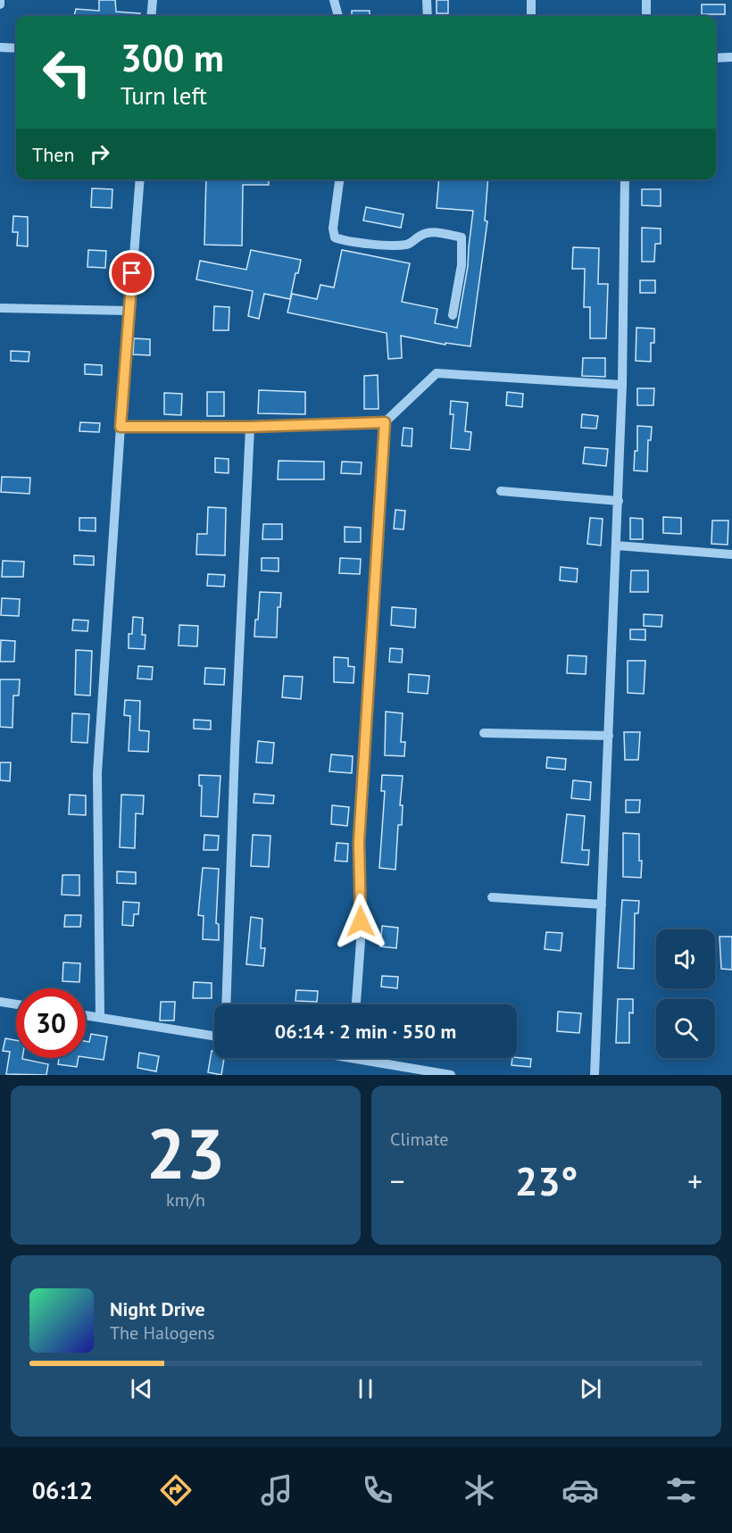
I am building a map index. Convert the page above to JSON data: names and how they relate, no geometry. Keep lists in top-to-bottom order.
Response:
{
  "page": {
    "turn": ["300 m", "Turn left"],
    "then": "Then",
    "limit": "30",
    "trip": "06:14 · 2 min · 550 m",
    "tile": [
      ["23", "km/h"],
      "Climate"
    ],
    "heat": ["−", "23°", "+"],
    "song": ["Night Drive", "The Halogens"],
    "tabs": "06:12"
  }
}
